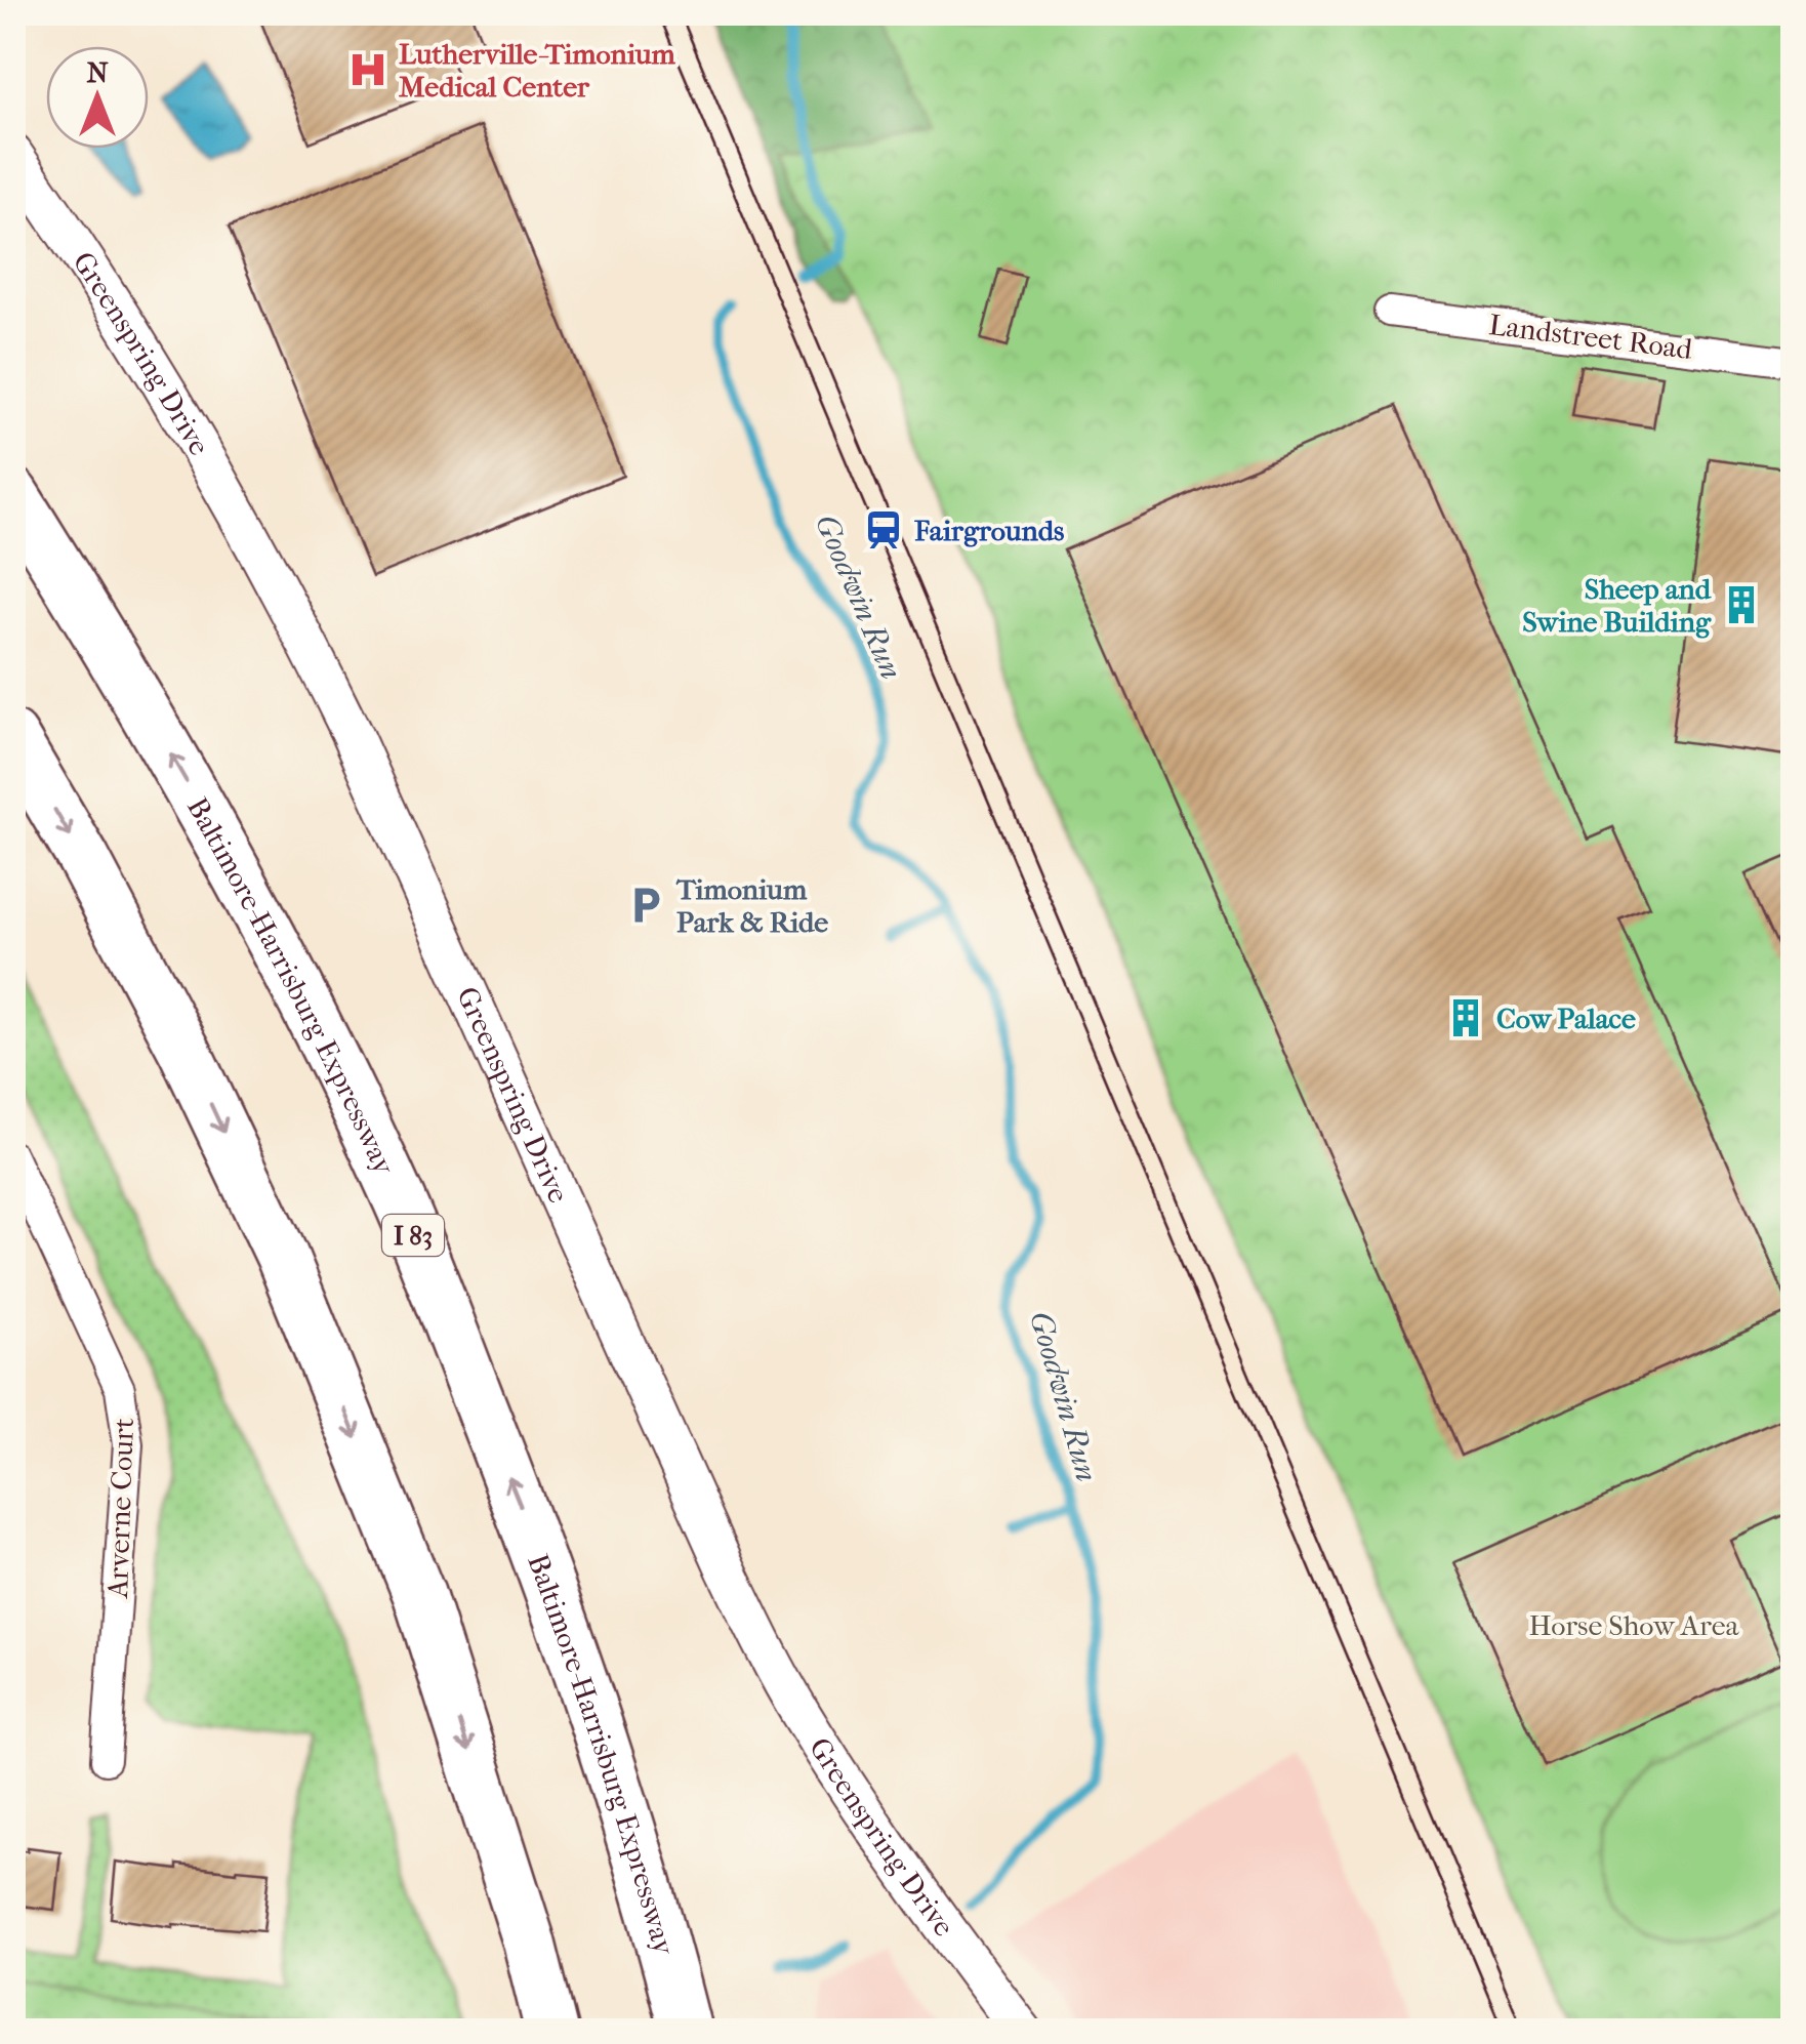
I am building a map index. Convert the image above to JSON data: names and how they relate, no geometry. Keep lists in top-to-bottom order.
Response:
{
  "streets": {
    "highway": ["Baltimore-Harrisburg Expressway", "I 83"],
    "main road": ["Greenspring Drive"],
    "street": ["Landstreet Road", "Arverne Court"]
  },
  "water": ["Goodwin Run"],
  "parks": ["Horse Show Area"],
  "places": {
    "hospital": ["Lutherville-Timonium Medical Center"],
    "station": ["Fairgrounds"],
    "building": ["Sheep and Swine Building", "Cow Palace"],
    "parking": ["Timonium Park & Ride"]
  },
  "north": "top"
}
